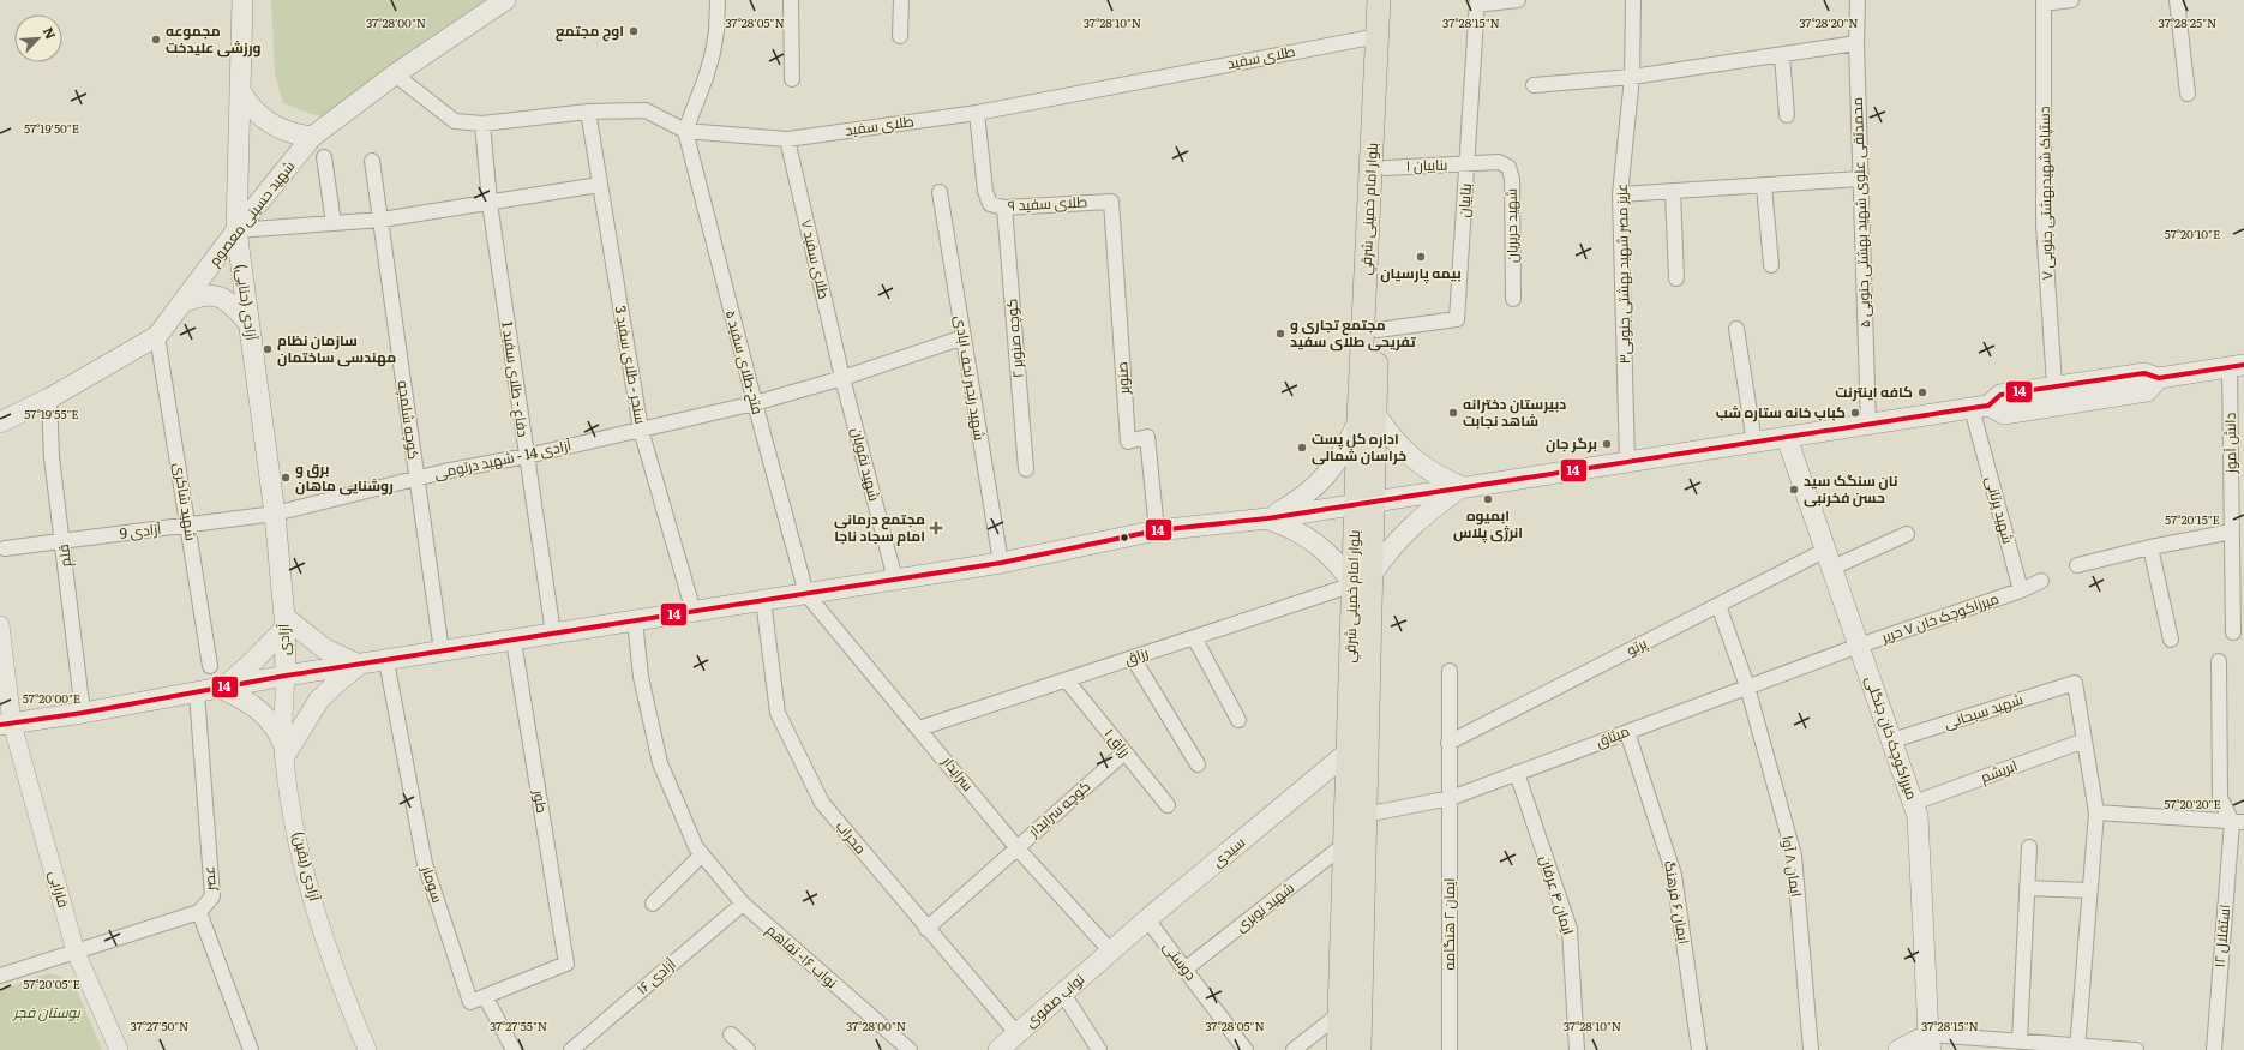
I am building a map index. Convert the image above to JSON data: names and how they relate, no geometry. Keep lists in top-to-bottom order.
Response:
{
  "streets": {
    "main road": [
      "بلوار امام خمینی شرقي",
      "شهید حسینی معصوم",
      "آزادی (حنایی)",
      "آزادی",
      "میرزاکوچک خان جنگلی",
      "سیدی",
      "نواب صفوی"
    ],
    "street": [
      "طلای سفید",
      "بناییان ۱",
      "دستپاک شهیدبهشتی جنوبی ۷",
      "بناییان",
      "طلای سفید ۹",
      "محمدتقی علوی شهید بهشتی جنوبی ۵",
      "شهید حریریان",
      "طلای سفید ۷",
      "عزیز مصر شهید بهشتی جنوبی۳",
      "کوچه صنوبر ۲",
      "فتح-طلای سفید ۵",
      "سنجر - طلای سفید 3",
      "شهید رنجبر نجف ابادی",
      "صنوبر",
      "دفاع - طلای سفید 1",
      "کوچه شلمچه",
      "دانش آموز",
      "آزادی 14 - شهید درتومی",
      "شهید نقویان",
      "شهید شاکری",
      "شهید پرتانی",
      "آزادی 9",
      "قلم",
      "میرزاکوچک خان ۷ حریر",
      "پرتو",
      "رزاق",
      "شهید سبحانی",
      "میثاق",
      "رزاق ۱",
      "ابریشم",
      "سرایدار",
      "طور",
      "کوچه سرایدار",
      "محراب",
      "آزادی (یقین)",
      "ایمان ۸ آوا",
      "عصر",
      "سومار",
      "فارابی",
      "ایمان ۴ عرفان",
      "ایمان ۶ فرهنگ",
      "شهید نوبری",
      "ایمان ۲ هنگامه",
      "استقلال ۱۲",
      "نواب ۱۶- تفاهم",
      "دوستی",
      "آزادی ۱۶"
    ]
  },
  "crossings": [
    ["طلای سفید", "طلای سفید ۹"],
    ["طلای سفید", "بلوار امام خمینی شرقي"],
    ["طلای سفید", "شهید حسینی معصوم"],
    ["طلای سفید", "طلای سفید ۷"],
    ["طلای سفید", "فتح-طلای سفید ۵"],
    ["طلای سفید", "سنجر - طلای سفید 3"],
    ["طلای سفید", "دفاع - طلای سفید 1"],
    ["بناییان ۱", "بناییان"],
    ["بناییان ۱", "بلوار امام خمینی شرقي"],
    ["بناییان ۱", "شهید حریریان"],
    ["بناییان", "بلوار امام خمینی شرقي"],
    ["بناییان", "شهید حریریان"],
    ["طلای سفید ۹", "کوچه صنوبر ۲"],
    ["طلای سفید ۹", "صنوبر"],
    ["بلوار امام خمینی شرقي", "رزاق"],
    ["بلوار امام خمینی شرقي", "میثاق"],
    ["بلوار امام خمینی شرقي", "سیدی"],
    ["بلوار امام خمینی شرقي", "شهید نوبری"],
    ["شهید حسینی معصوم", "آزادی (حنایی)"],
    ["شهید حسینی معصوم", "شهید شاکری"],
    ["شهید حسینی معصوم", "قلم"],
    ["طلای سفید ۷", "آزادی 14 - شهید درتومی"],
    ["طلای سفید ۷", "شهید نقویان"],
    ["آزادی (حنایی)", "آزادی 14 - شهید درتومی"],
    ["آزادی (حنایی)", "آزادی 9"],
    ["آزادی (حنایی)", "آزادی"],
    ["فتح-طلای سفید ۵", "آزادی 14 - شهید درتومی"],
    ["فتح-طلای سفید ۵", "سرایدار"],
    ["سنجر - طلای سفید 3", "آزادی 14 - شهید درتومی"],
    ["شهید رنجبر نجف ابادی", "آزادی 14 - شهید درتومی"],
    ["دفاع - طلای سفید 1", "آزادی 14 - شهید درتومی"],
    ["کوچه شلمچه", "آزادی 14 - شهید درتومی"],
    ["آزادی 14 - شهید درتومی", "شهید نقویان"],
    ["آزادی 14 - شهید درتومی", "آزادی 9"],
    ["شهید شاکری", "آزادی 9"],
    ["شهید پرتانی", "میرزاکوچک خان ۷ حریر"],
    ["آزادی 9", "قلم"],
    ["میرزاکوچک خان ۷ حریر", "میثاق"],
    ["میرزاکوچک خان ۷ حریر", "میرزاکوچک خان جنگلی"],
    ["آزادی", "آزادی (یقین)"],
    ["پرتو", "میرزاکوچک خان جنگلی"],
    ["پرتو", "ایمان ۸ آوا"],
    ["پرتو", "ایمان ۲ هنگامه"],
    ["رزاق", "رزاق ۱"],
    ["رزاق", "سرایدار"],
    ["شهید سبحانی", "میرزاکوچک خان جنگلی"],
    ["شهید سبحانی", "ابریشم"],
    ["میثاق", "میرزاکوچک خان جنگلی"],
    ["میثاق", "ایمان ۸ آوا"],
    ["میثاق", "ایمان ۴ عرفان"],
    ["میثاق", "ایمان ۶ فرهنگ"],
    ["میثاق", "ایمان ۲ هنگامه"],
    ["میرزاکوچک خان جنگلی", "ابریشم"],
    ["رزاق ۱", "کوچه سرایدار"],
    ["سرایدار", "کوچه سرایدار"],
    ["سرایدار", "سیدی"],
    ["سرایدار", "نواب صفوی"],
    ["طور", "سومار"],
    ["کوچه سرایدار", "محراب"],
    ["محراب", "نواب صفوی"],
    ["سیدی", "دوستی"],
    ["سیدی", "نواب صفوی"],
    ["شهید نوبری", "دوستی"],
    ["نواب ۱۶- تفاهم", "آزادی ۱۶"]
  ],
  "parks": ["بوستان فجر"],
  "places": {
    "other": [
      "اوج مجتمع",
      "مجموعه ورزشی علیدخت",
      "بیمه پارسیان",
      "مجتمع تجاری و تفریحی طلای سفید",
      "سازمان نظام مهندسی ساختمان",
      "کافه اینترنت",
      "دبیرستان دخترانه شاهد نجابت",
      "کباب خانه ستاره شب",
      "برگر جان",
      "اداره کل پست خراسان شمالی",
      "برق و روشنایی ماهان",
      "نان سنگک سید حسن فخرنبی",
      "ابمیوه انرژی پلاس"
    ],
    "health": ["مجتمع درمانی امام سجاد ناجا"]
  },
  "lines": ["transit line 14"],
  "north": "top right",
  "coordinates": [
    "37°28'00\"N",
    "37°28'05\"N",
    "37°28'10\"N",
    "37°28'15\"N",
    "37°28'20\"N",
    "37°28'25\"N",
    "57°19'50\"E",
    "57°20'10\"E",
    "57°19'55\"E",
    "57°20'15\"E",
    "57°20'00\"E",
    "57°20'20\"E",
    "57°20'05\"E",
    "37°27'50\"N",
    "37°27'55\"N"
  ]
}
